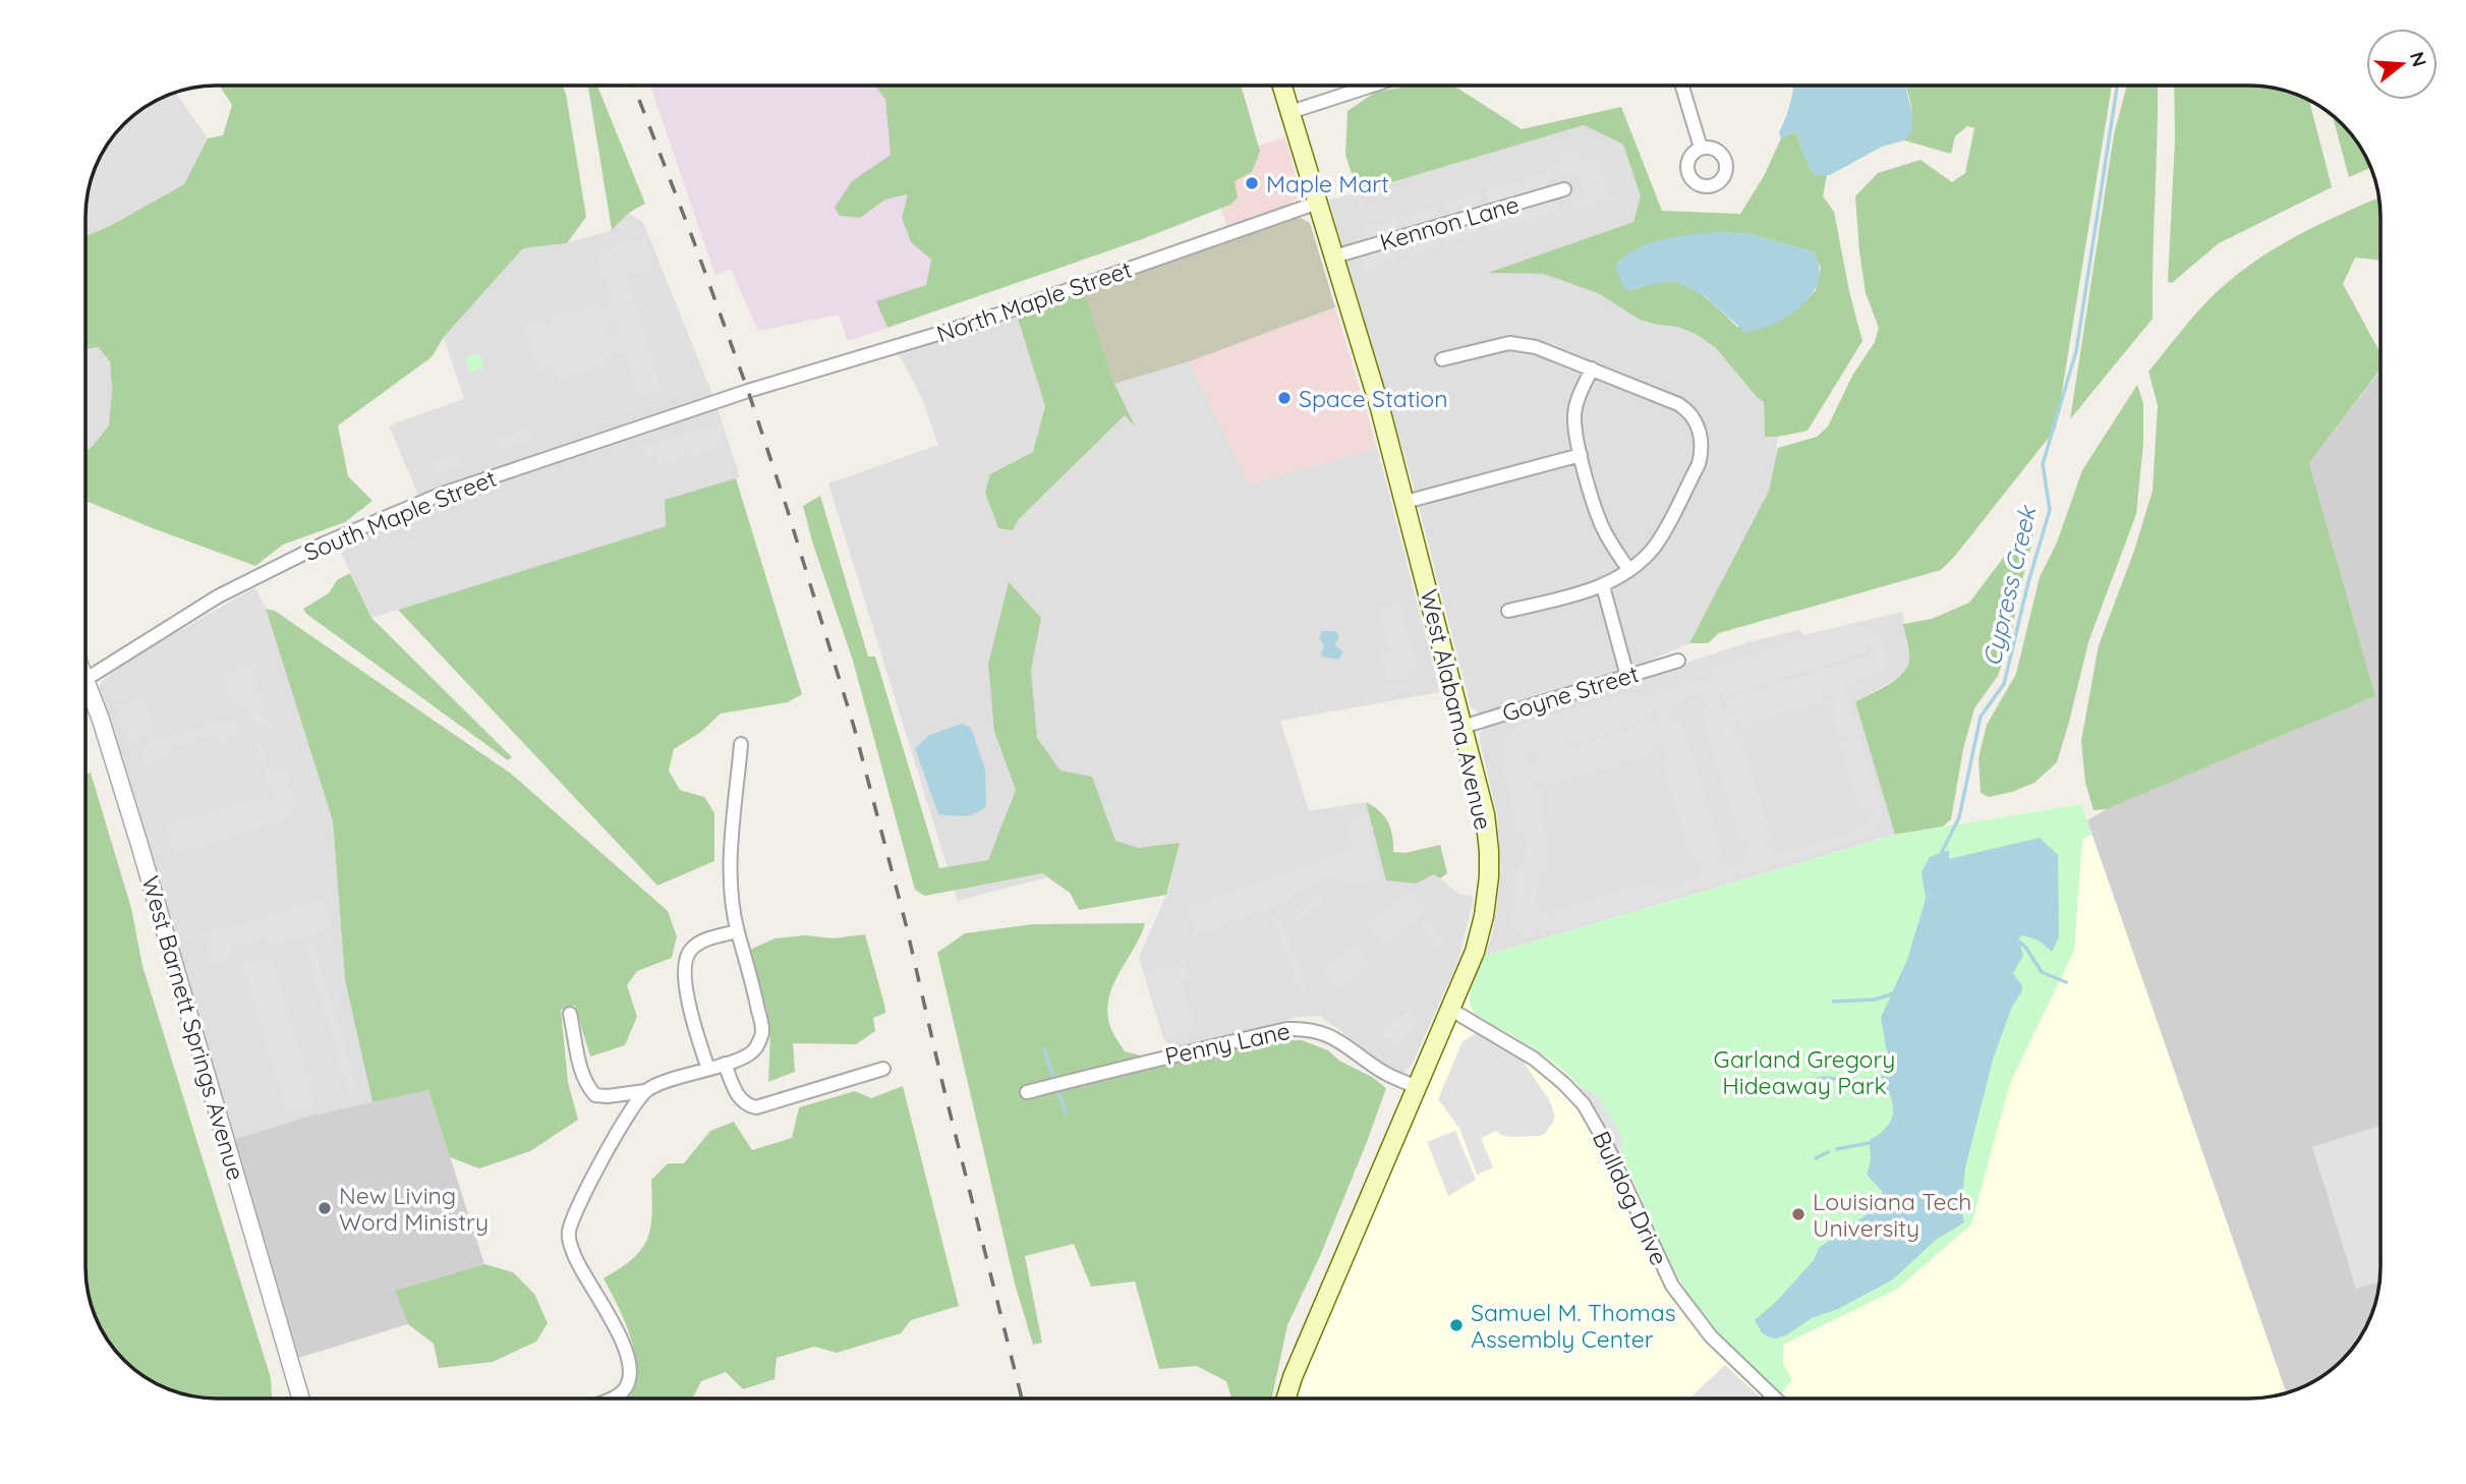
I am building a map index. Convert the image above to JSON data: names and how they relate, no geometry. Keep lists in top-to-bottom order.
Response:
{
  "streets": {
    "main road": ["West Alabama Avenue"],
    "street": [
      "Kennon Lane",
      "North Maple Street",
      "South Maple Street",
      "Goyne Street",
      "West Barnett Springs Avenue",
      "Penny Lane",
      "Bulldog Drive"
    ]
  },
  "crossings": [
    ["Kennon Lane", "West Alabama Avenue"],
    ["North Maple Street", "South Maple Street"],
    ["North Maple Street", "West Alabama Avenue"],
    ["Goyne Street", "West Alabama Avenue"],
    ["West Alabama Avenue", "Penny Lane"],
    ["West Alabama Avenue", "Bulldog Drive"]
  ],
  "water": ["Cypress Creek"],
  "parks": ["Garland Gregory Hideaway Park"],
  "places": [
    "Maple Mart",
    "Space Station",
    "New Living Word Ministry",
    "Louisiana Tech University",
    "Samuel M. Thomas Assembly Center"
  ],
  "north": "right"
}
